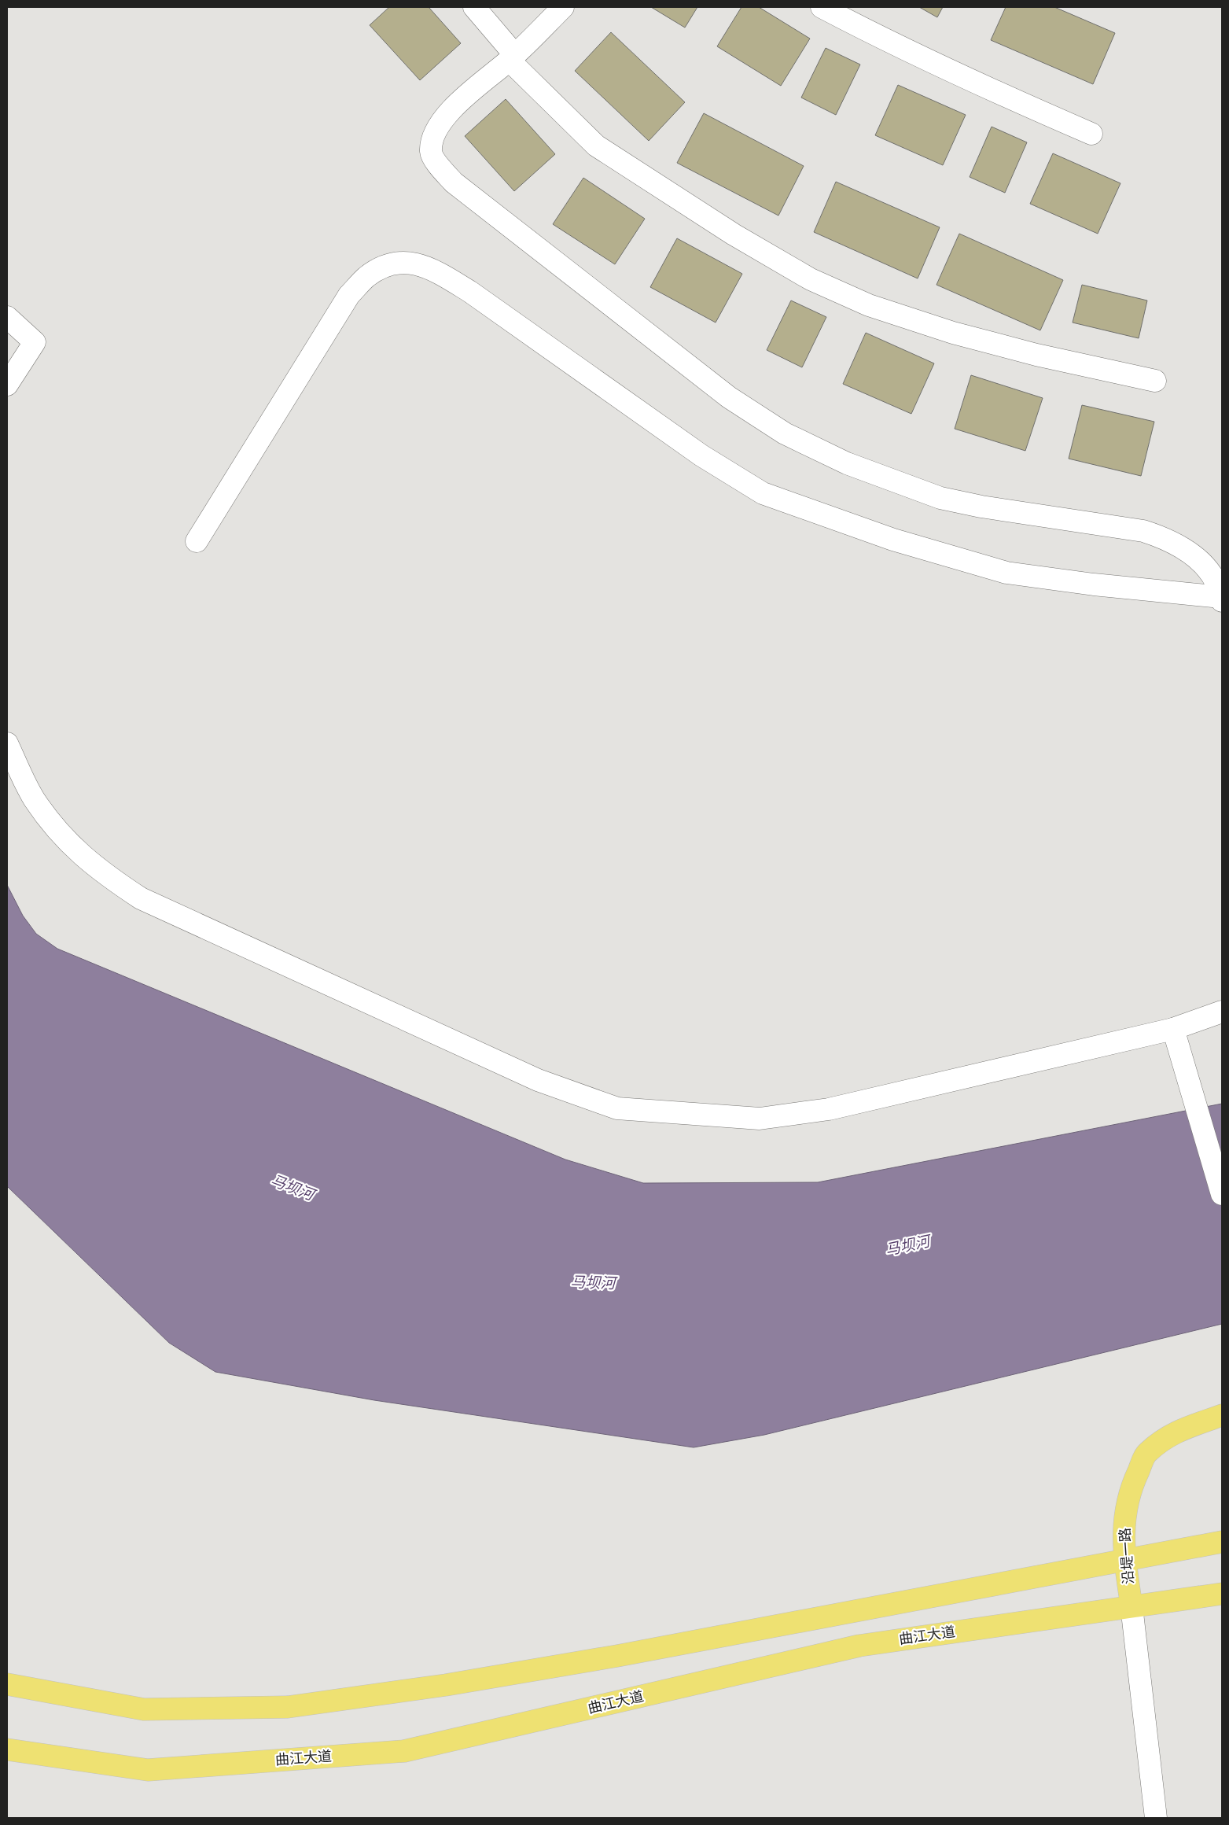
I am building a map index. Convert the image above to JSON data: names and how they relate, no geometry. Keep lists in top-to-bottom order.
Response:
{
  "streets": {
    "main road": ["沿堤一路", "曲江大道"]
  },
  "crossings": [
    ["沿堤一路", "曲江大道"]
  ],
  "water": ["马坝河"]
}
